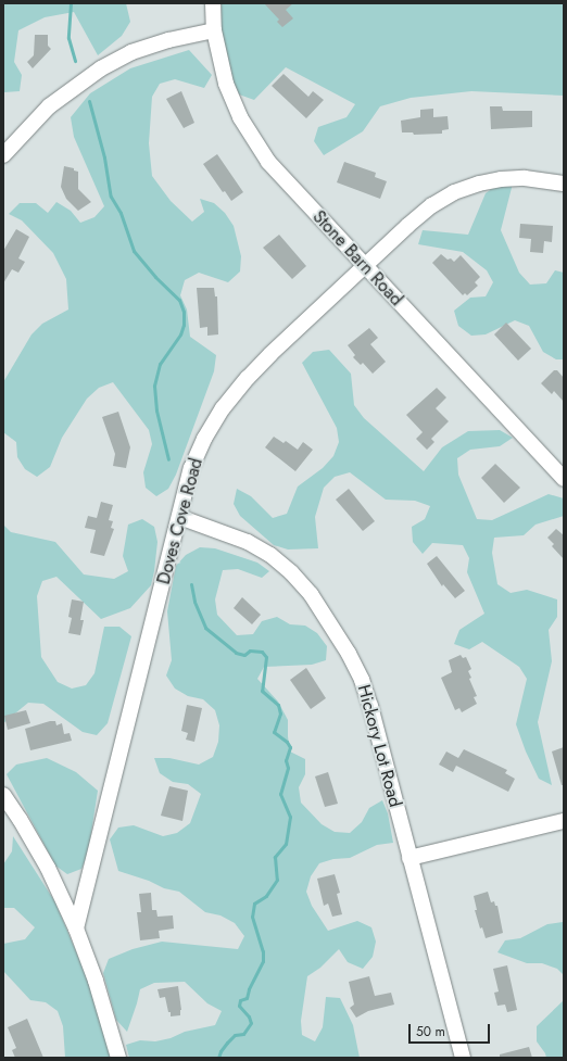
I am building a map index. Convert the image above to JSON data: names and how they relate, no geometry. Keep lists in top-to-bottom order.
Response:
{
  "streets": {
    "street": ["Stone Barn Road", "Doves Cove Road", "Hickory Lot Road"]
  },
  "crossings": [
    ["Stone Barn Road", "Doves Cove Road"],
    ["Doves Cove Road", "Hickory Lot Road"]
  ],
  "scale_bar": "50 m"
}
